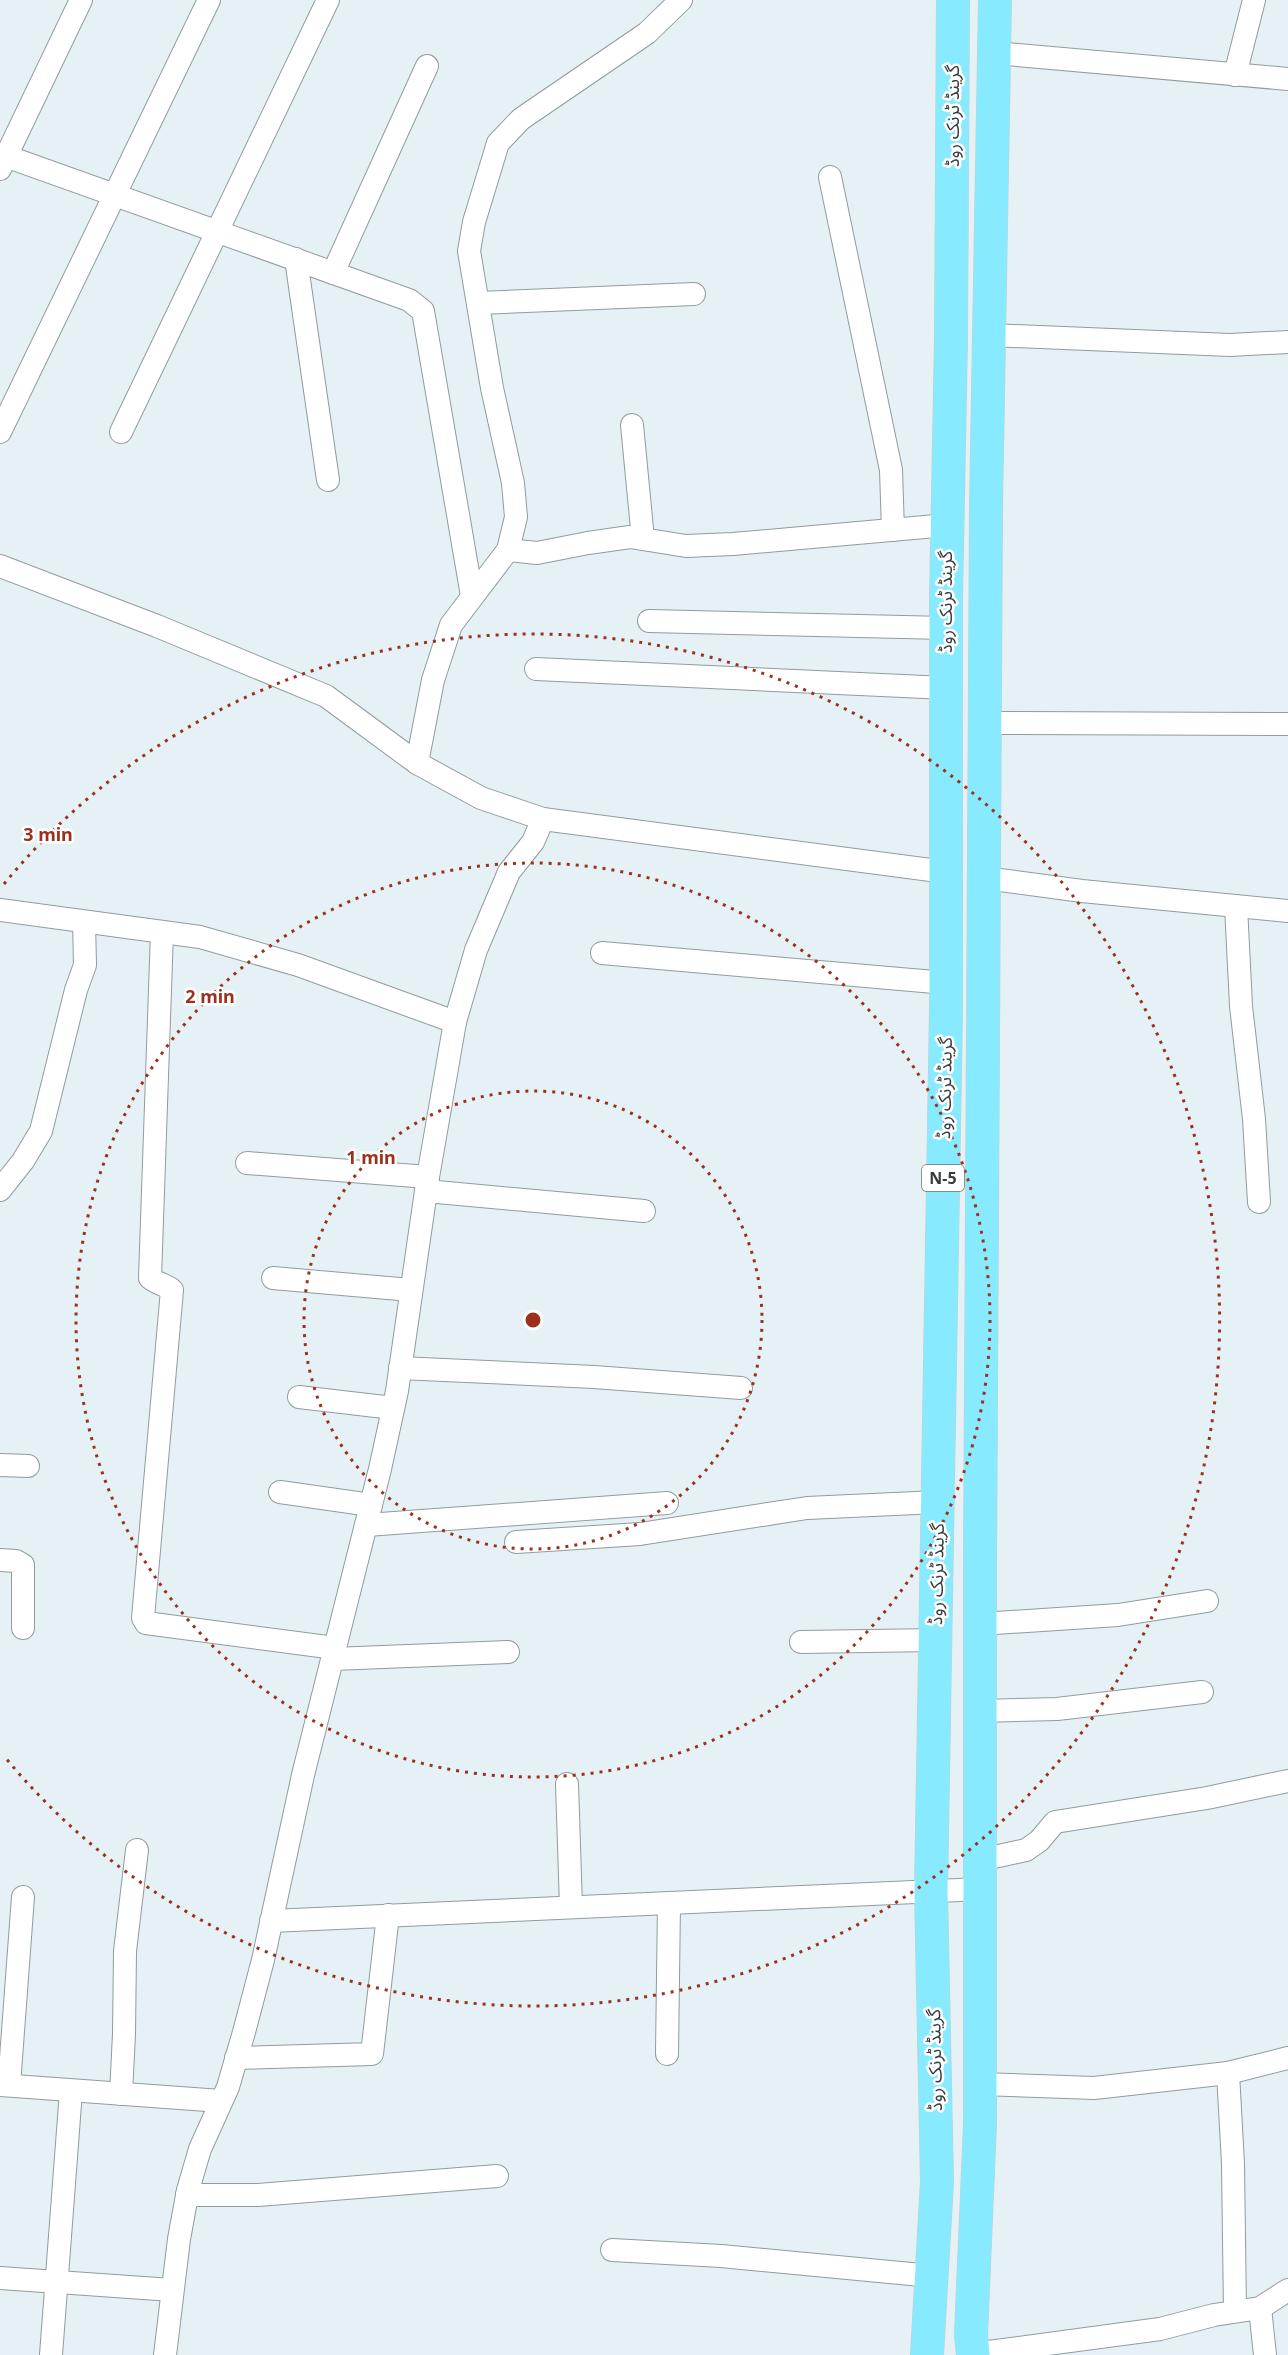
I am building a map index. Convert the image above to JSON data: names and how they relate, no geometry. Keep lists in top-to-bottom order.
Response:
{
  "streets": {
    "highway": ["گرینڈ ٹرنک روڈ", "N-5"]
  },
  "rings": ["3 min", "2 min", "1 min"]
}
